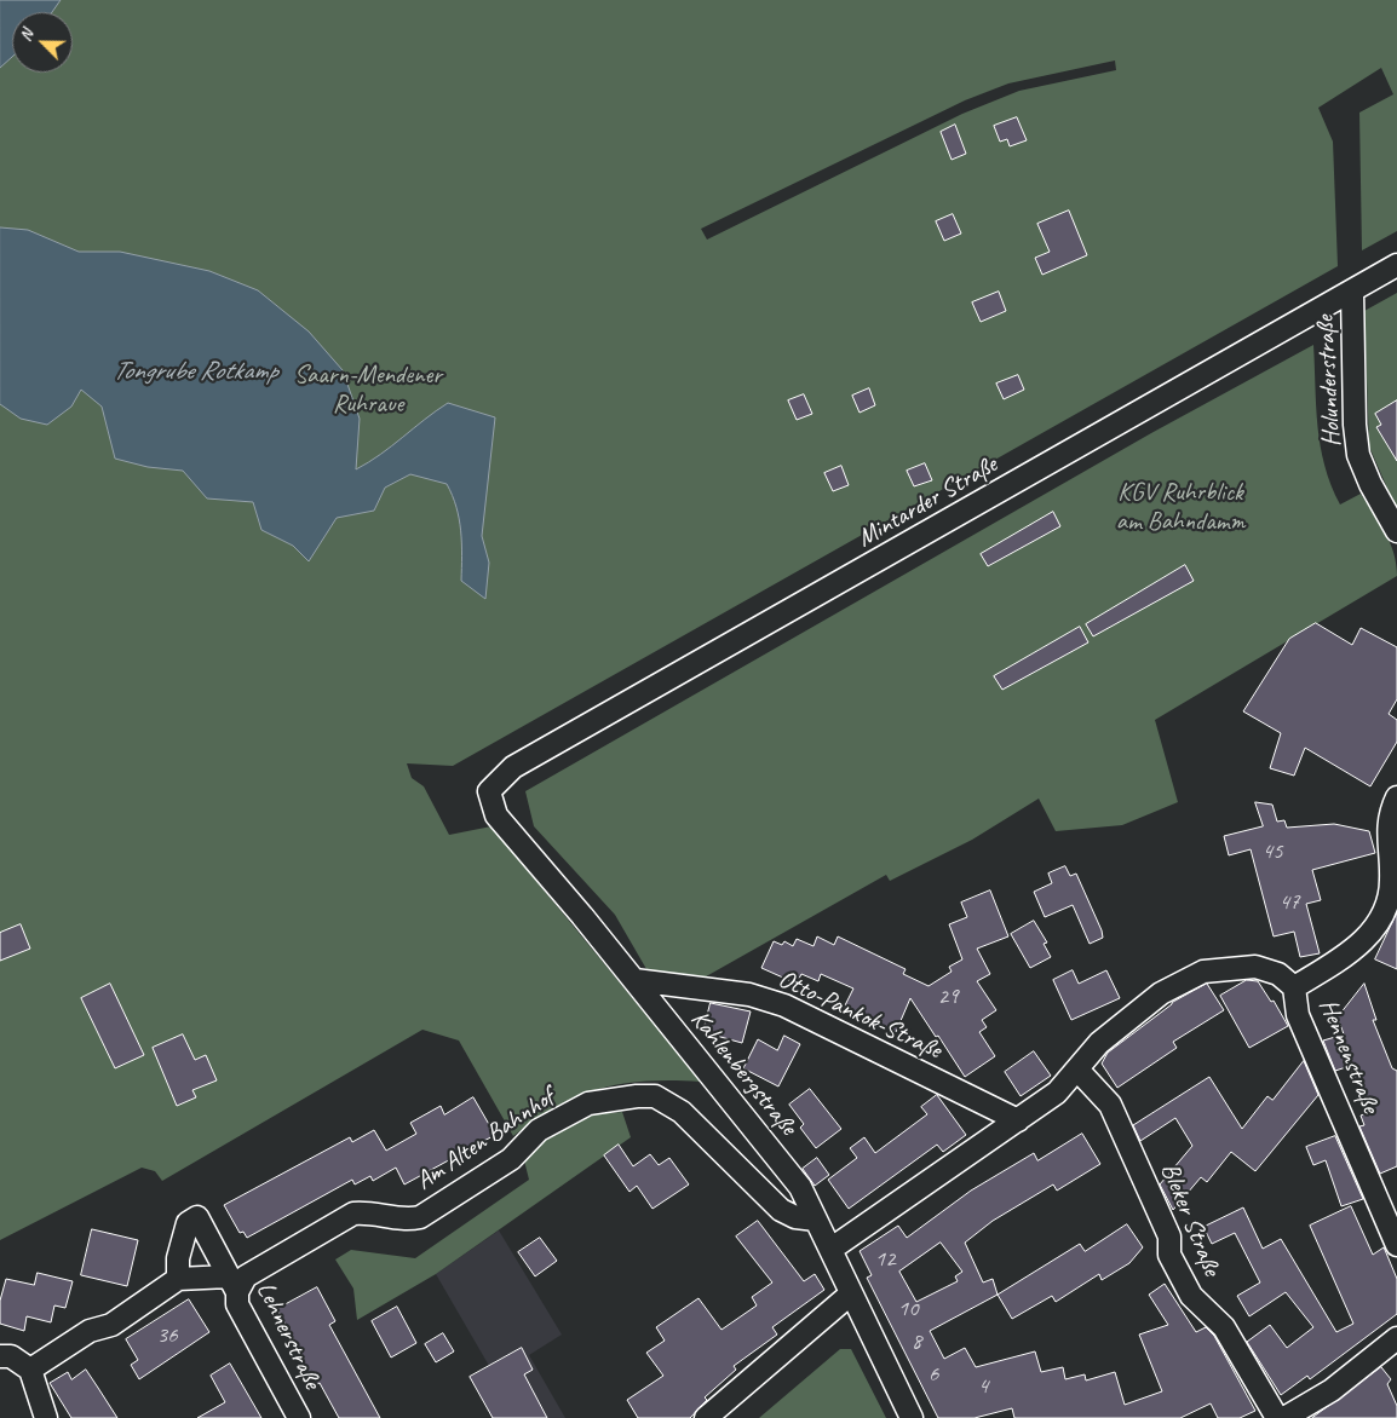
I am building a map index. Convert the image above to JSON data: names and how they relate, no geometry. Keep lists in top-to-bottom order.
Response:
{
  "streets": {
    "street": [
      "Holunderstraße",
      "Mintarder Straße",
      "Otto-Pankok-Straße",
      "Hennenstraße",
      "Kahlenbergstraße",
      "Am Alten Bahnhof",
      "Bleker Straße",
      "Lehnerstraße"
    ]
  },
  "crossings": [
    ["Holunderstraße", "Mintarder Straße"],
    ["Mintarder Straße", "Kahlenbergstraße"],
    ["Otto-Pankok-Straße", "Kahlenbergstraße"],
    ["Kahlenbergstraße", "Am Alten Bahnhof"],
    ["Am Alten Bahnhof", "Lehnerstraße"]
  ],
  "water": ["Tongrube Rotkamp"],
  "parks": ["Saarn-Mendener Ruhraue", "KGV Ruhrblick am Bahndamm"],
  "house_numbers": [
    "45",
    "47",
    "29",
    "12",
    "10",
    "36",
    "8",
    "6",
    "4"
  ],
  "north": "top left"
}
